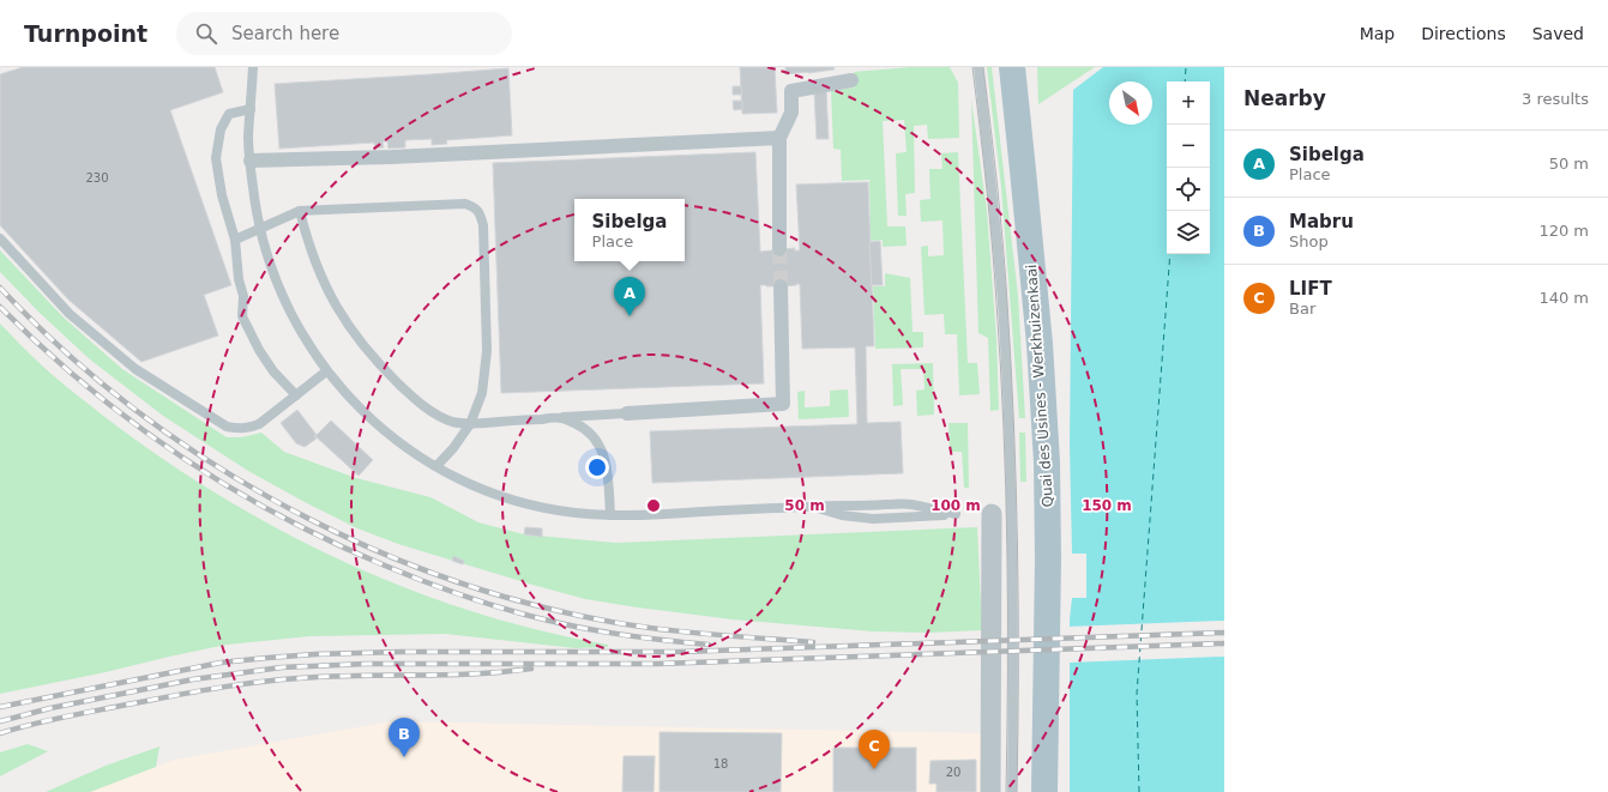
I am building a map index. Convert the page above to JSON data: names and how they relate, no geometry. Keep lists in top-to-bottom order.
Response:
{
  "streets": {
    "main road": ["Quai des Usines - Werkhuizenkaai"]
  },
  "house_numbers": ["230", "18", "20"],
  "north": "bottom right",
  "page": {
    "header": "Turnpoint",
    "search": "Search here",
    "nav": ["Map", "Directions", "Saved"],
    "heading": ["Nearby", "3 results"],
    "map_buttons": ["+", "−"],
    "list": [
      {
        "mark": "A",
        "name": "Sibelga",
        "note": "Place",
        "value": "50 m"
      },
      {
        "mark": "B",
        "name": "Mabru",
        "note": "Shop",
        "value": "120 m"
      },
      {
        "mark": "C",
        "name": "LIFT",
        "note": "Bar",
        "value": "140 m"
      }
    ],
    "popup": ["Sibelga", "Place"],
    "pins": ["A", "B", "C"]
  },
  "rings": ["50 m", "100 m", "150 m"]
}
